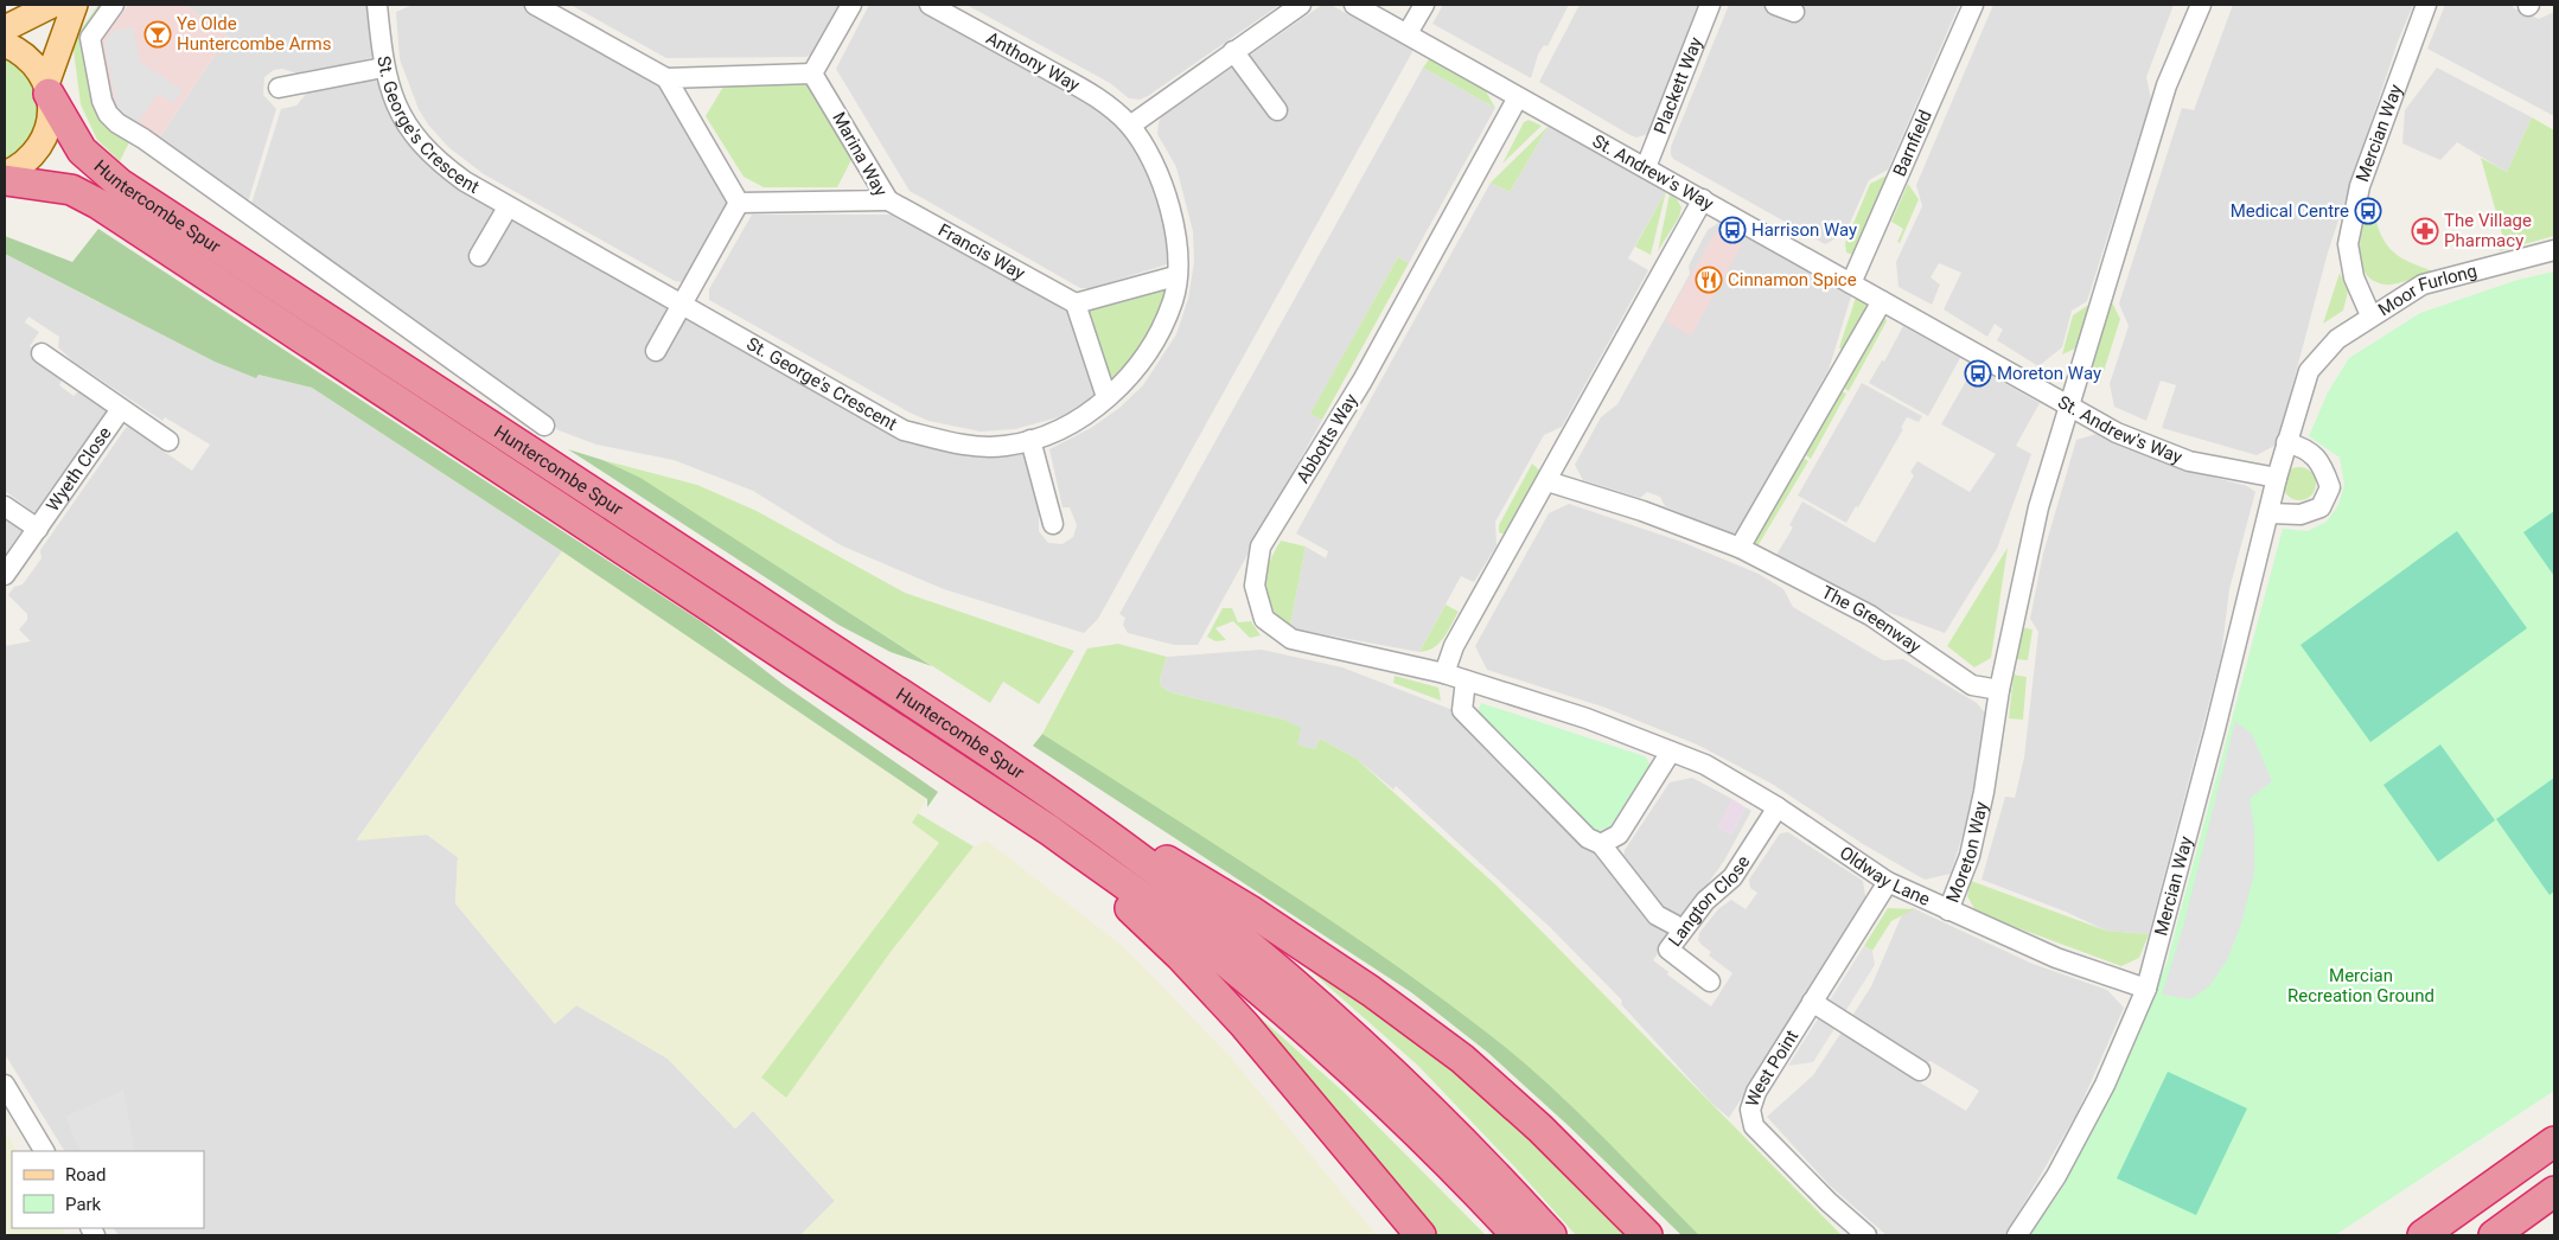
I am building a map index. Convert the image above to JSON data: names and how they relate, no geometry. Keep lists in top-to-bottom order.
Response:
{
  "streets": {
    "highway": ["Huntercombe Spur"],
    "street": [
      "Anthony Way",
      "Plackett Way",
      "St. George's Crescent",
      "Mercian Way",
      "Barnfield",
      "Marina Way",
      "St. Andrew's Way",
      "Francis Way",
      "Moor Furlong",
      "Abbotts Way",
      "Wyeth Close",
      "The Greenway",
      "Moreton Way",
      "Oldway Lane",
      "Langton Close",
      "West Point"
    ]
  },
  "crossings": [
    ["Anthony Way", "St. George's Crescent"],
    ["Plackett Way", "St. Andrew's Way"],
    ["Mercian Way", "St. Andrew's Way"],
    ["Mercian Way", "Moor Furlong"],
    ["Mercian Way", "Oldway Lane"],
    ["Barnfield", "St. Andrew's Way"],
    ["Marina Way", "Francis Way"],
    ["St. Andrew's Way", "Abbotts Way"],
    ["St. Andrew's Way", "Moreton Way"],
    ["Abbotts Way", "Oldway Lane"],
    ["The Greenway", "Moreton Way"],
    ["Moreton Way", "Oldway Lane"],
    ["Oldway Lane", "Langton Close"],
    ["Oldway Lane", "West Point"]
  ],
  "parks": ["Mercian Recreation Ground"],
  "places": {
    "bar": ["Ye Olde Huntercombe Arms"],
    "bus stop": ["Medical Centre", "Harrison Way", "Moreton Way"],
    "pharmacy": ["The Village Pharmacy"],
    "restaurant": ["Cinnamon Spice"]
  },
  "legend": ["Road", "Park"]
}
